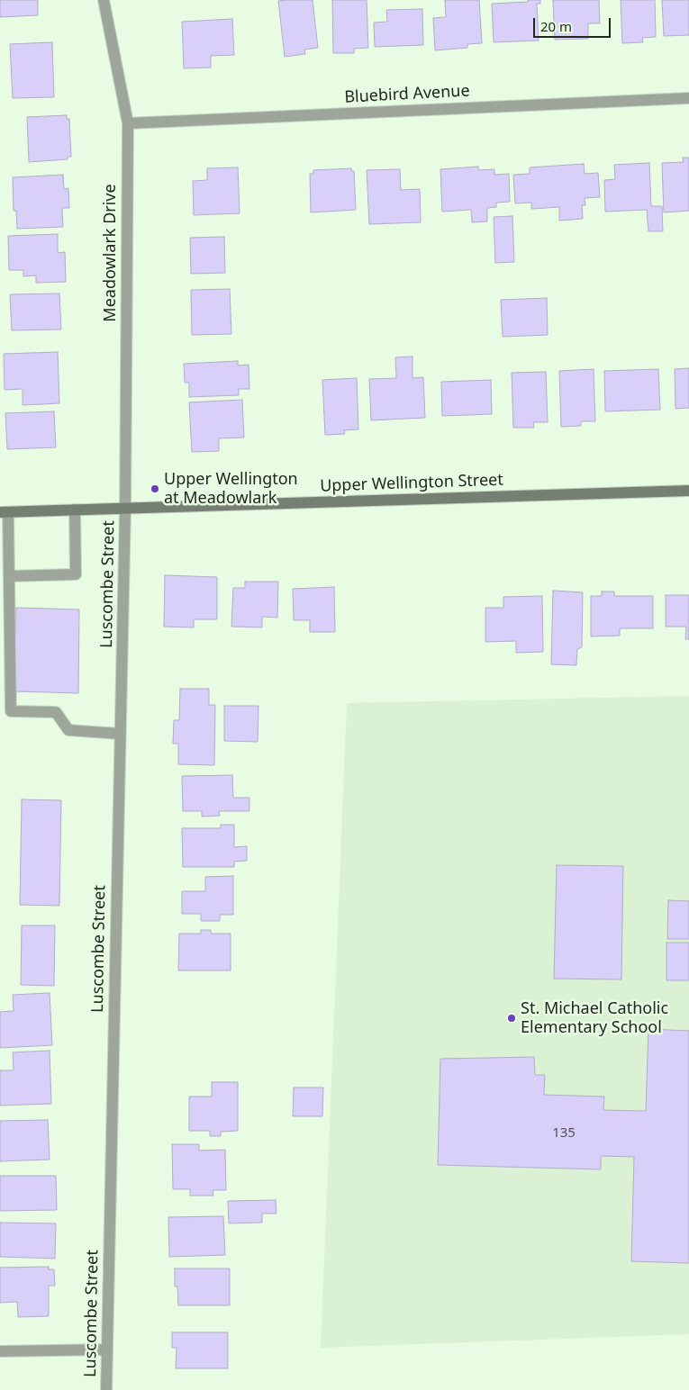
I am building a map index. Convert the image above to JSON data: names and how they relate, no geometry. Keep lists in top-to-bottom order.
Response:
{
  "streets": {
    "main road": ["Upper Wellington Street"],
    "street": ["Bluebird Avenue", "Meadowlark Drive", "Luscombe Street"]
  },
  "crossings": [
    ["Bluebird Avenue", "Meadowlark Drive"],
    ["Meadowlark Drive", "Upper Wellington Street"],
    ["Meadowlark Drive", "Luscombe Street"],
    ["Upper Wellington Street", "Luscombe Street"]
  ],
  "places": ["Upper Wellington at Meadowlark", "St. Michael Catholic Elementary School"],
  "house_numbers": ["135"],
  "scale_bar": "20 m"
}
